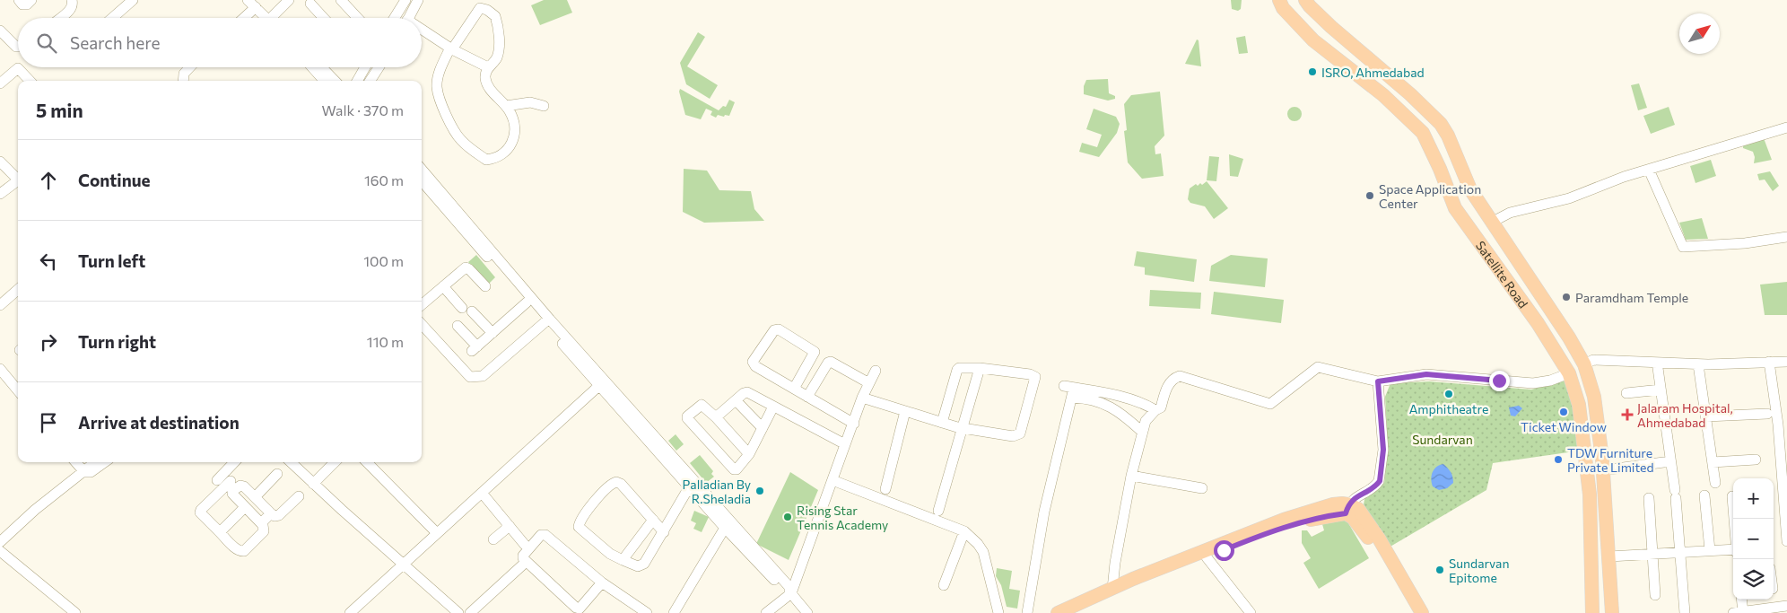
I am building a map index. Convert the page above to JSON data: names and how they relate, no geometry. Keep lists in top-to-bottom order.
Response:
{
  "streets": {
    "main road": ["Satellite Road"]
  },
  "parks": ["Sundarvan"],
  "places": {
    "other": [
      "ISRO, Ahmedabad",
      "Space Application Center",
      "Paramdham Temple",
      "Amphitheatre",
      "Ticket Window",
      "TDW Furniture Private Limited",
      "Palladian By R.Sheladia",
      "Rising Star Tennis Academy",
      "Sundarvan Epitome"
    ],
    "health": ["Jalaram Hospital, Ahmedabad"]
  },
  "north": "top right",
  "page": {
    "search": "Search here",
    "heading": ["5 min", "Walk · 370 m"],
    "list": [
      ["Continue", "160 m"],
      ["Turn left", "100 m"],
      ["Turn right", "110 m"],
      "Arrive at destination"
    ],
    "map_buttons": ["+", "−"]
  }
}
